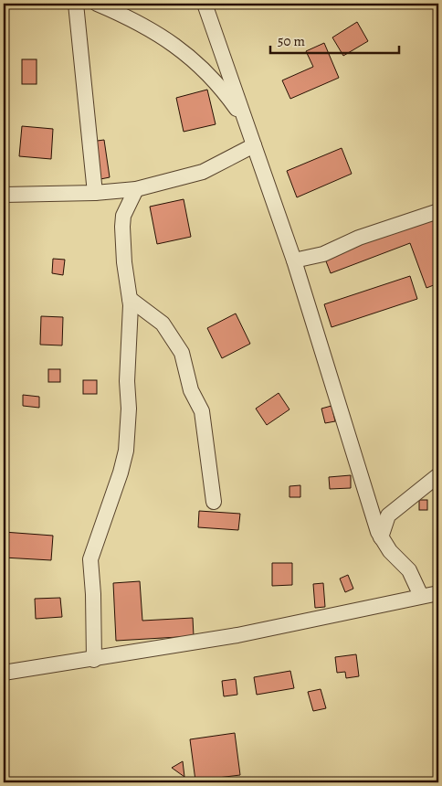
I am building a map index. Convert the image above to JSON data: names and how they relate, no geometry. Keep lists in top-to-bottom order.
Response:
{
  "scale_bar": "50 m"
}
